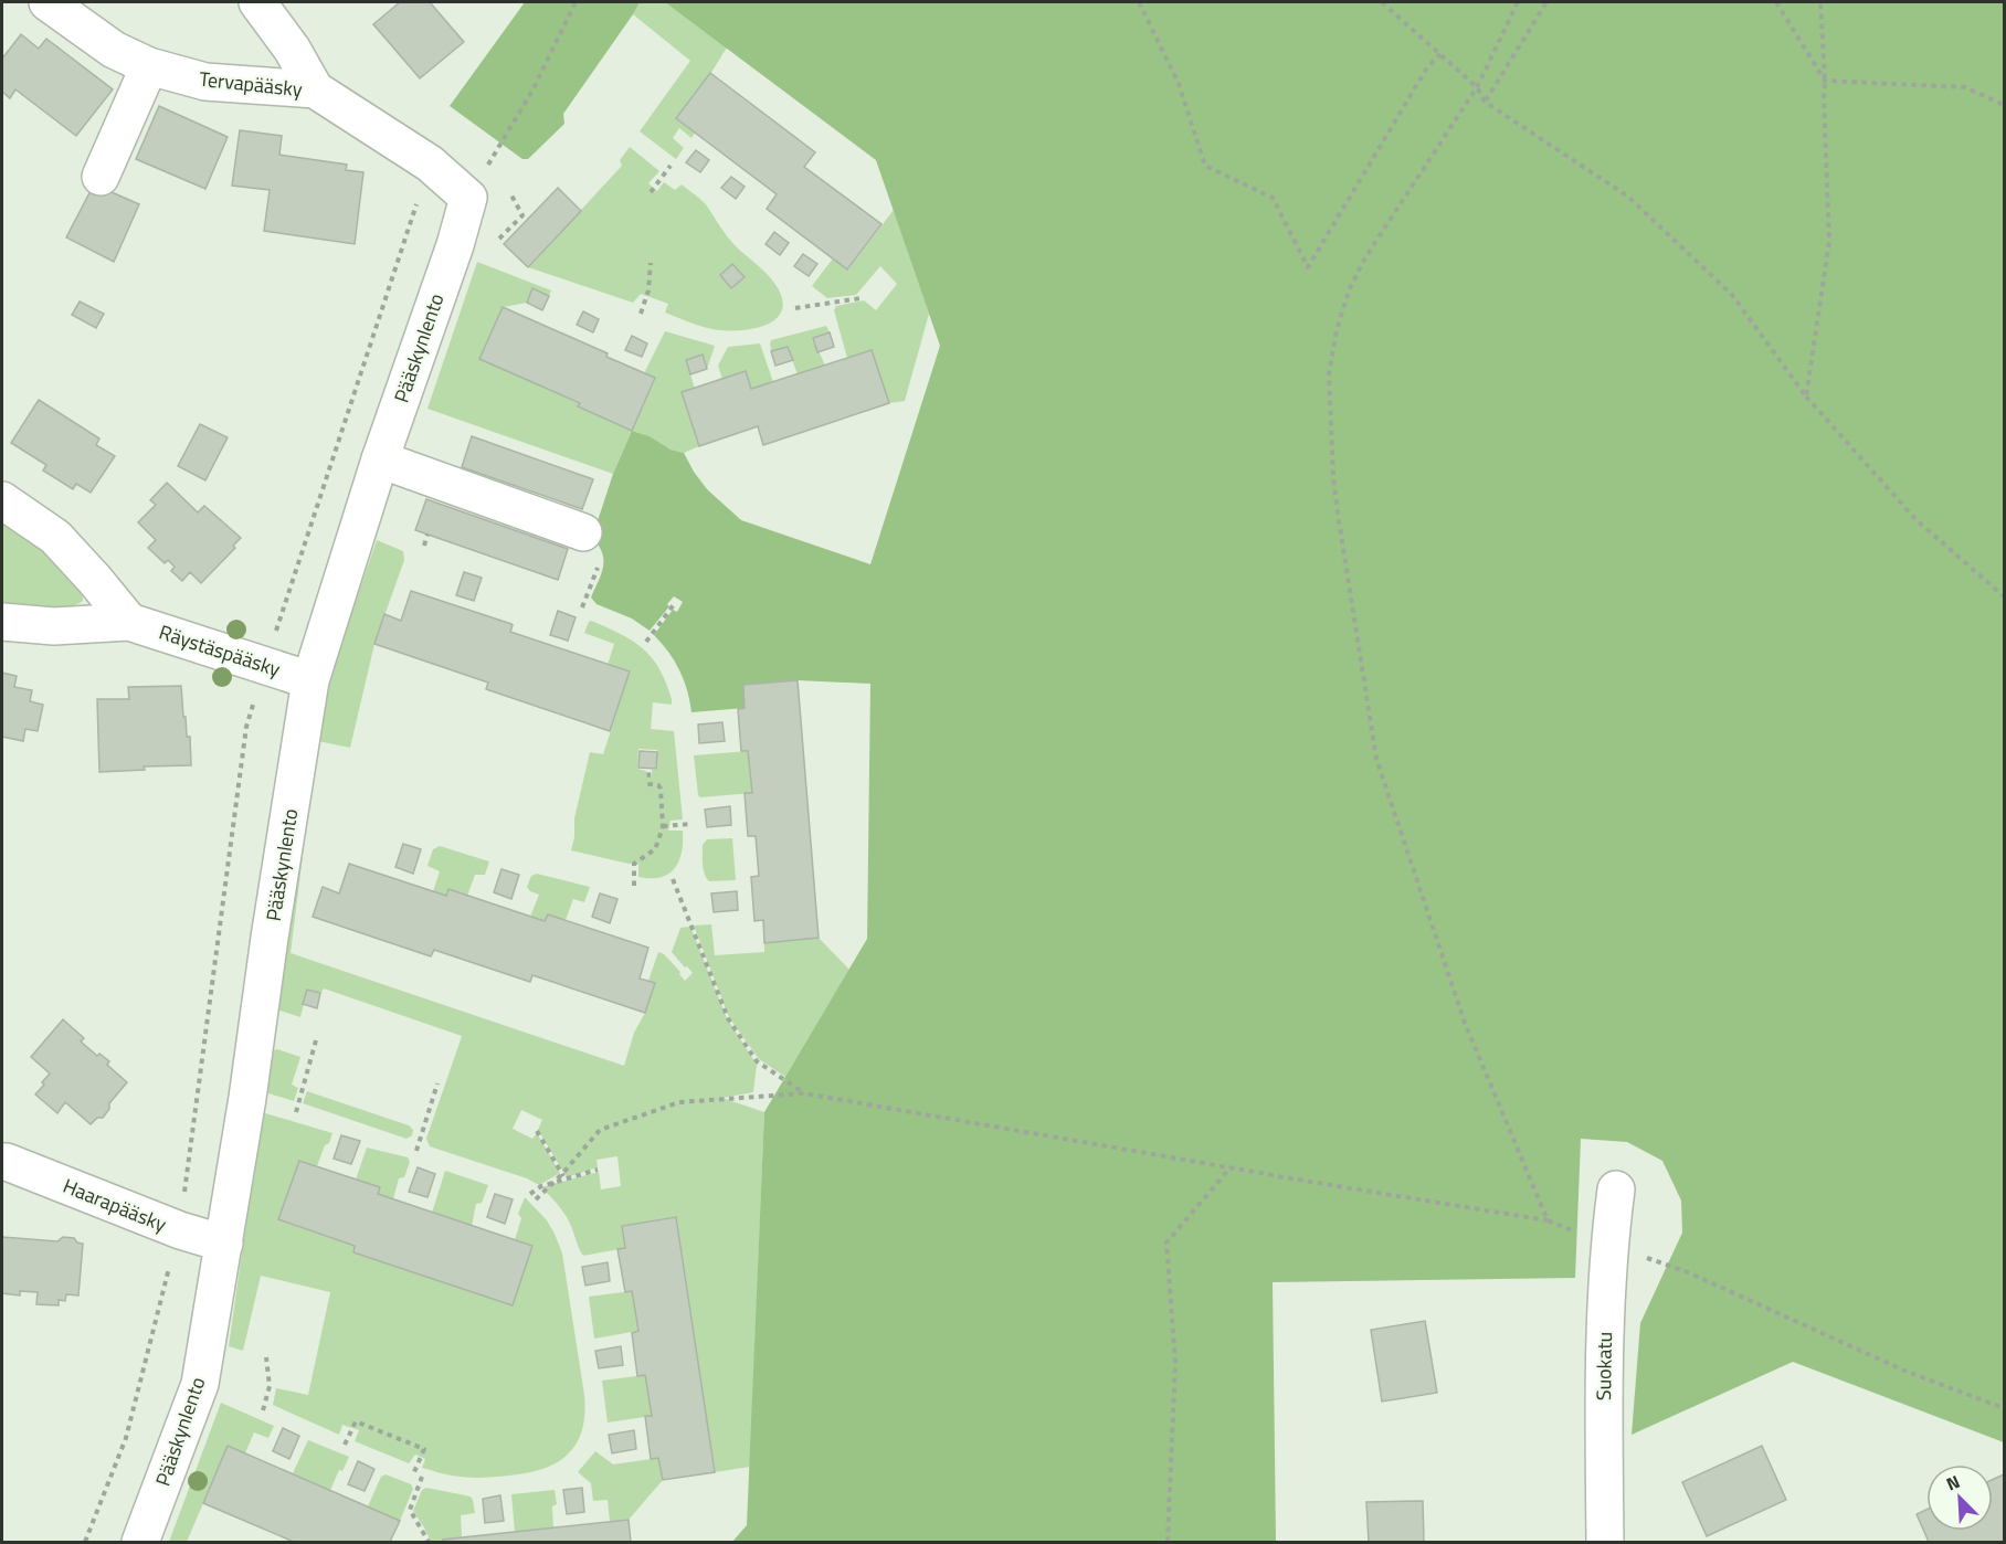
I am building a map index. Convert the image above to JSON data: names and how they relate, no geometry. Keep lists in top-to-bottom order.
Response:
{
  "streets": {
    "street": [
      "Tervapääsky",
      "Pääskynlento",
      "Räystäspääsky",
      "Haarapääsky",
      "Suokatu"
    ]
  },
  "crossings": [
    ["Tervapääsky", "Pääskynlento"],
    ["Pääskynlento", "Räystäspääsky"],
    ["Pääskynlento", "Haarapääsky"]
  ],
  "north": "top left"
}
